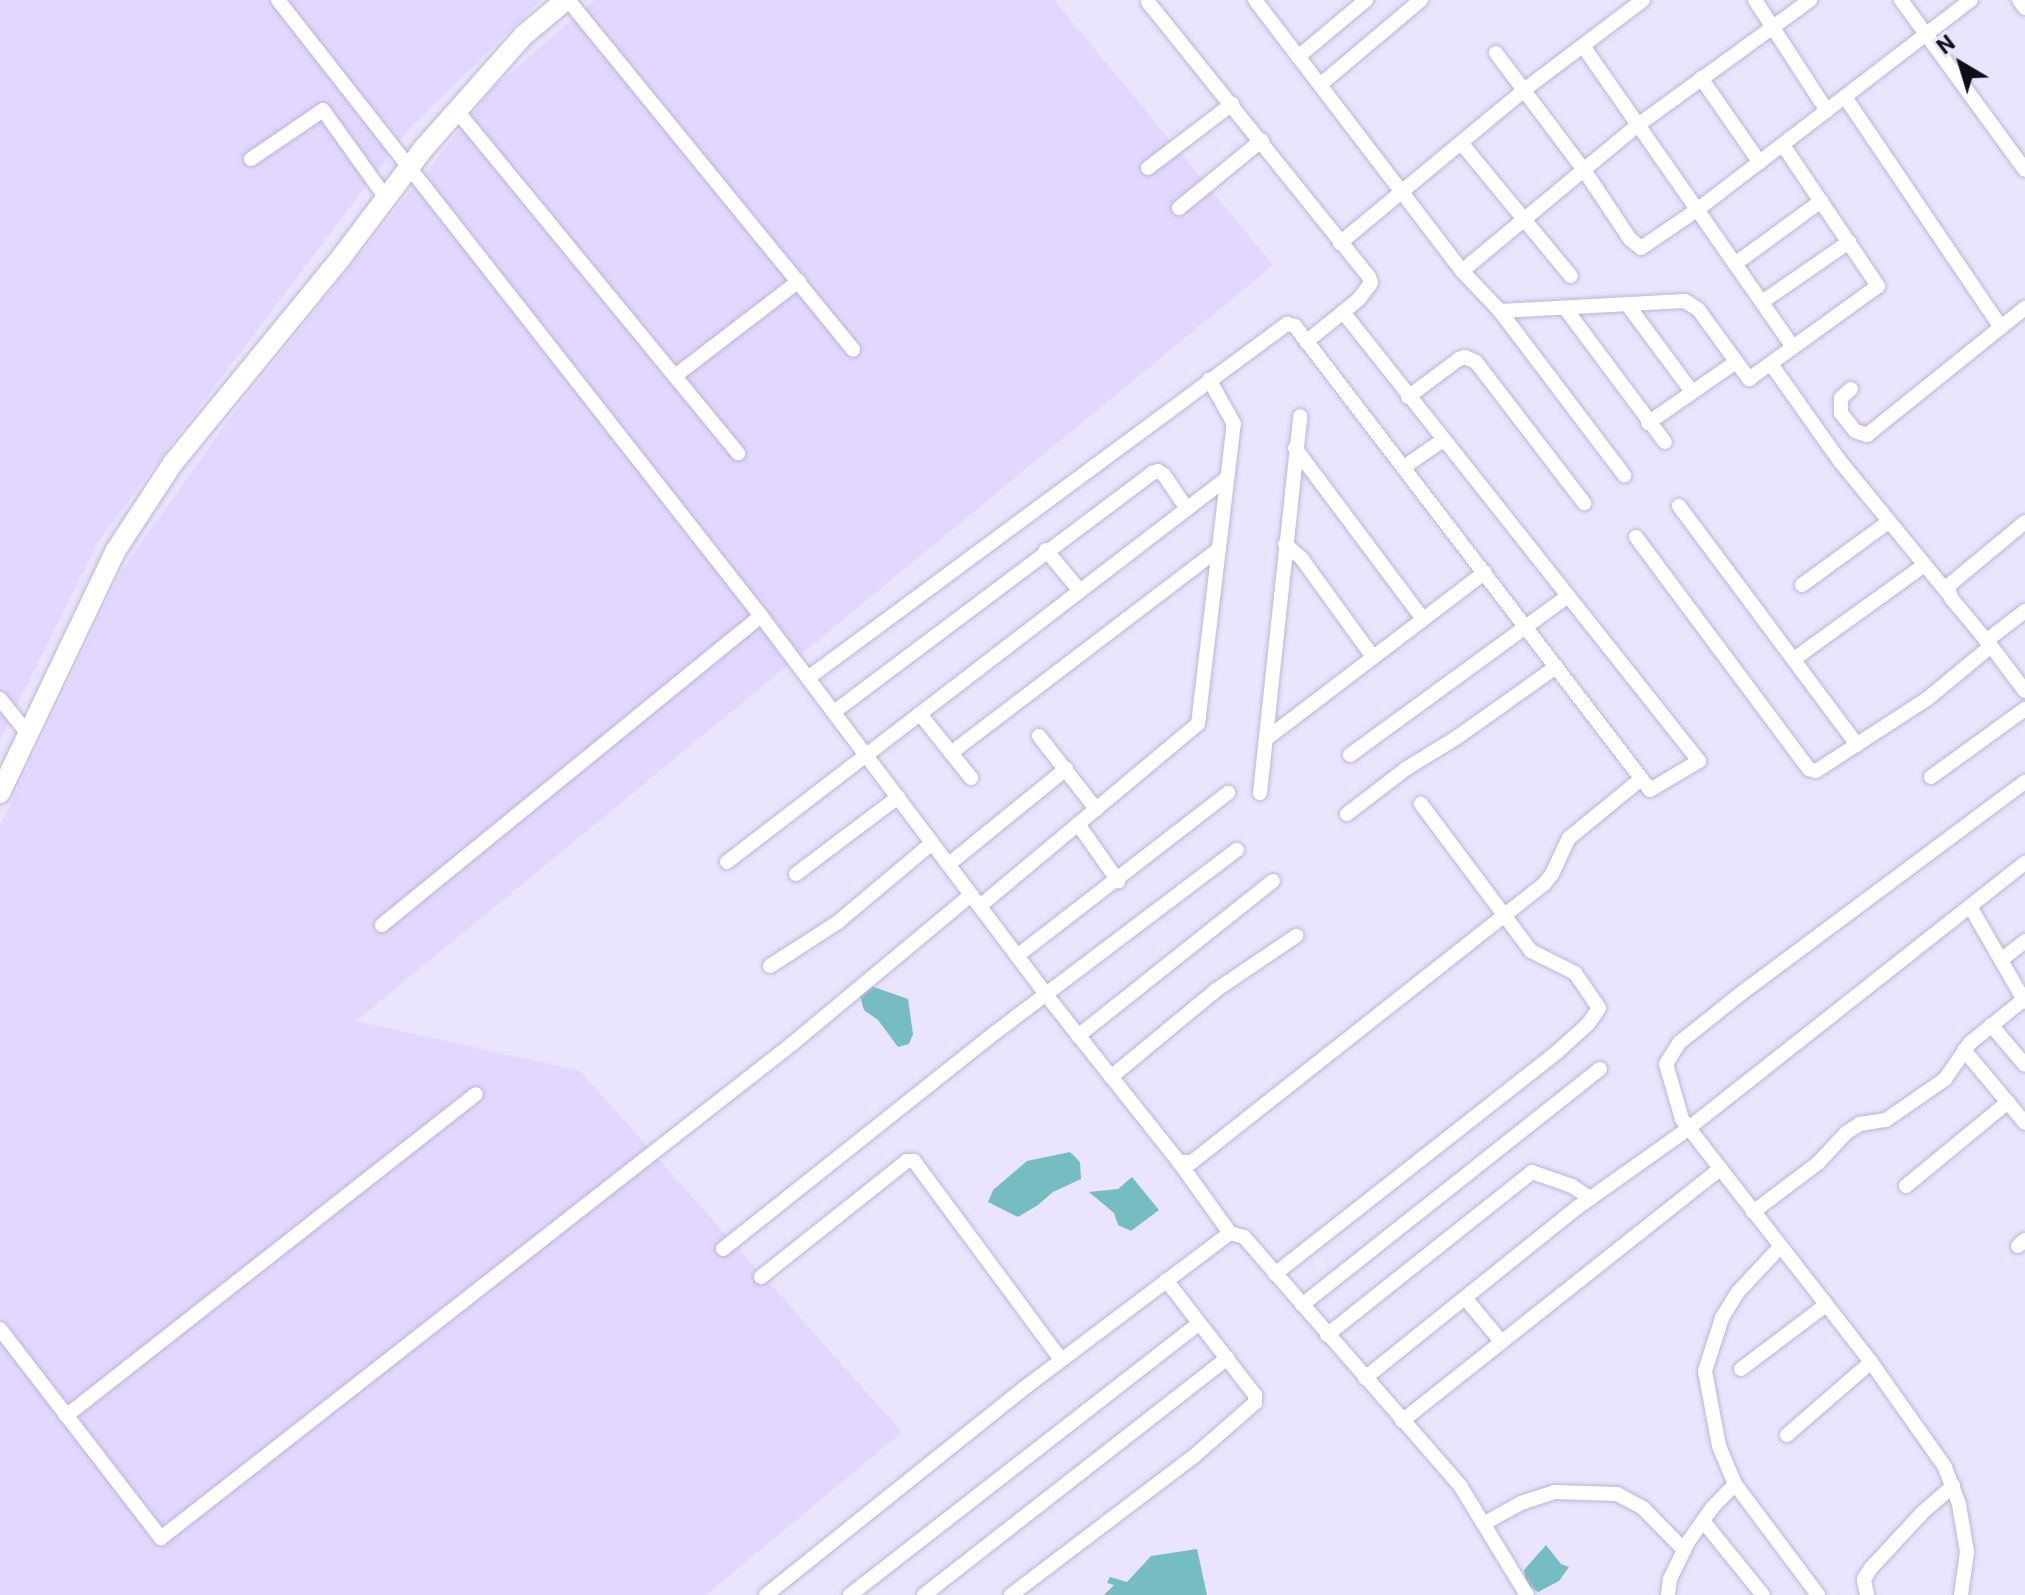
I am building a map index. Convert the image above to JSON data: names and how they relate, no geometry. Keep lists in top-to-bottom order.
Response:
{
  "north": "top left"
}
